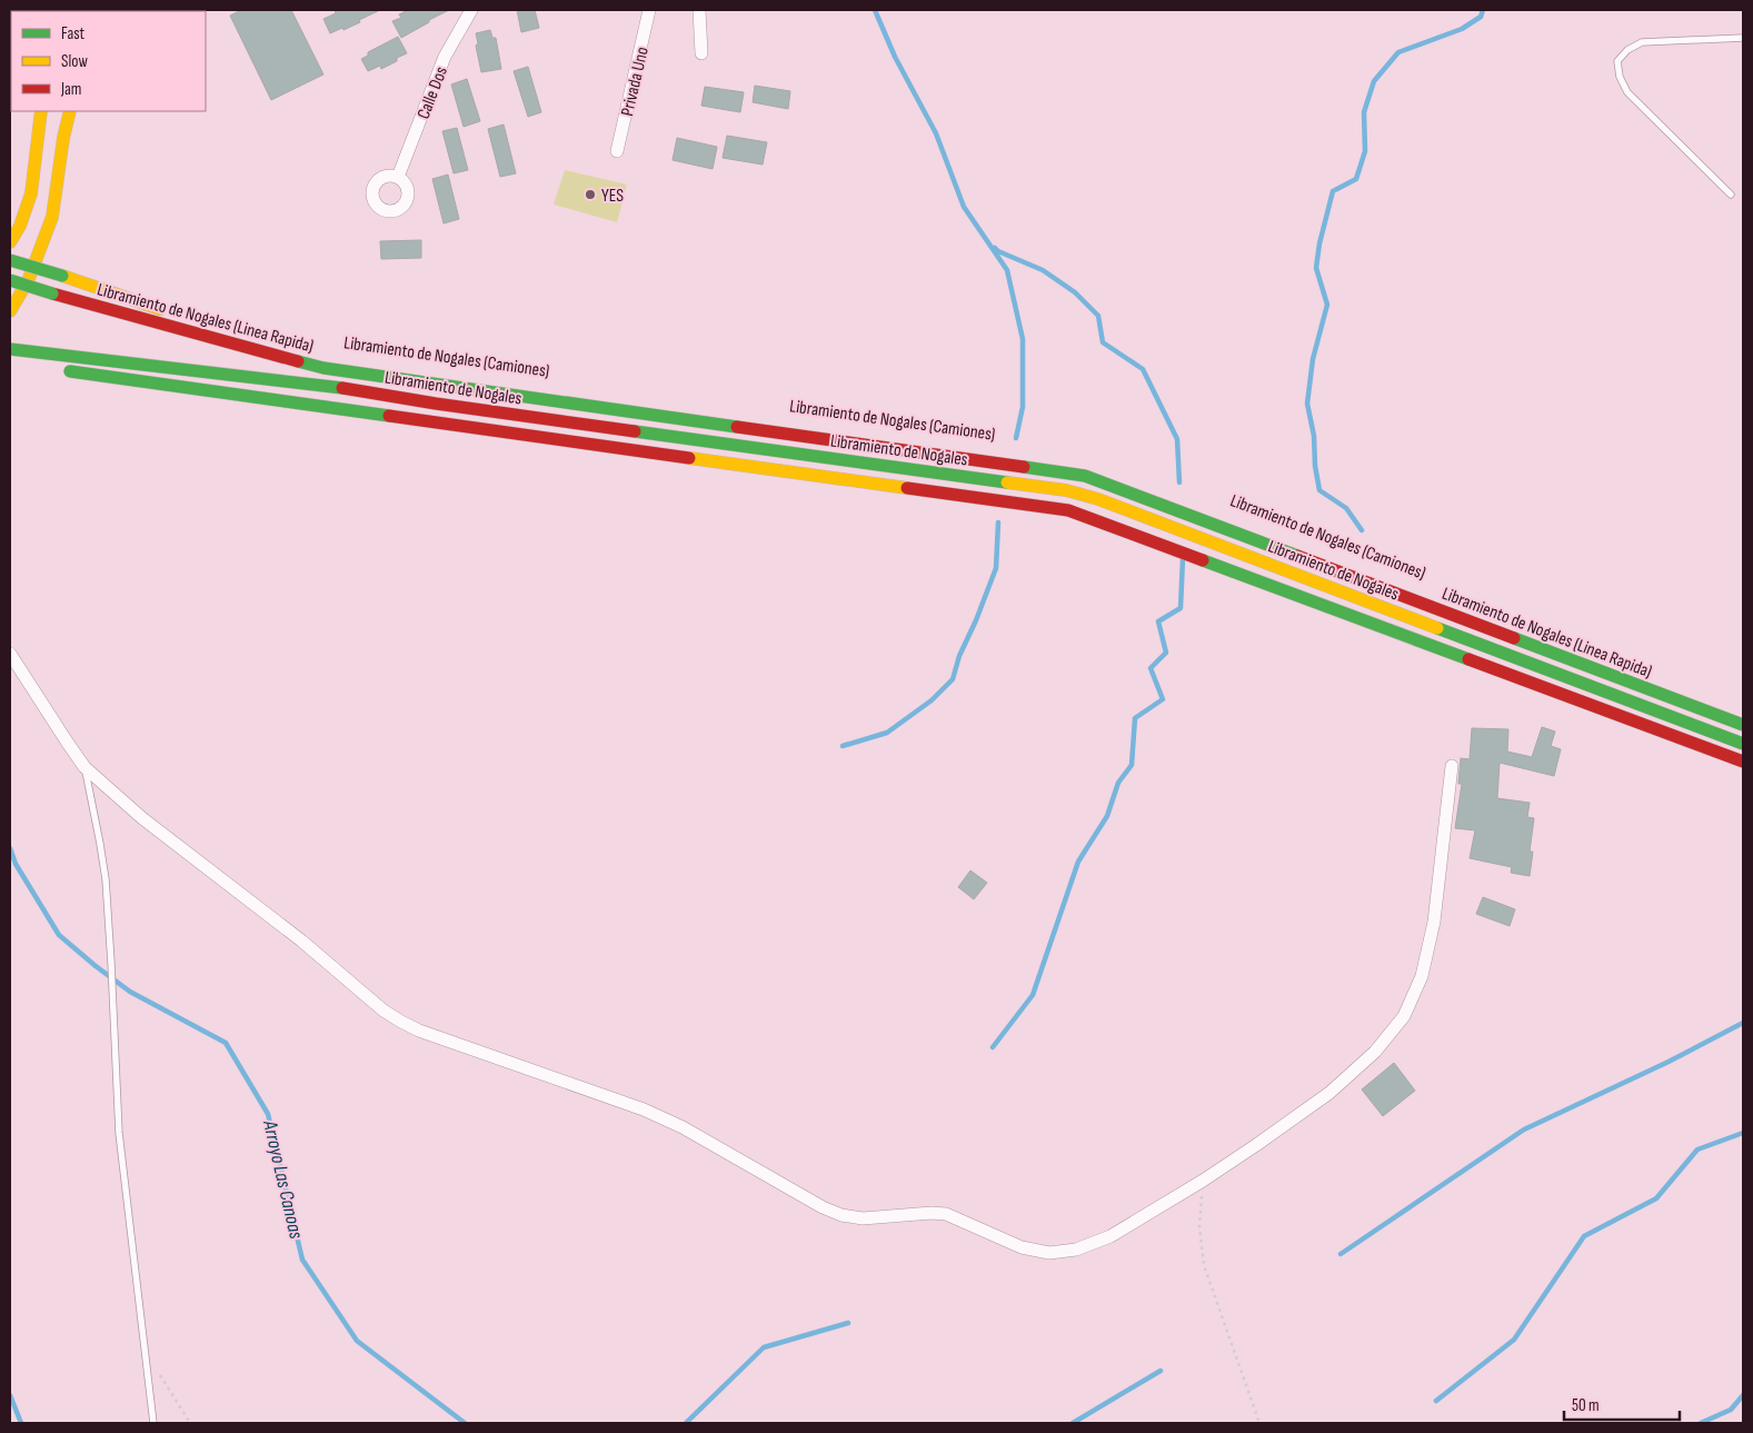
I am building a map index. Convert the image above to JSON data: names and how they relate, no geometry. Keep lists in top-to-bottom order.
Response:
{
  "streets": {
    "main road": ["Libramiento de Nogales (Linea Rapida)", "Libramiento de Nogales (Camiones)", "Libramiento de Nogales"],
    "street": ["Privada Uno", "Calle Dos"]
  },
  "water": ["Arroyo Las Canoas"],
  "places": ["YES"],
  "legend": ["Fast", "Slow", "Jam"],
  "scale_bar": "50 m"
}
